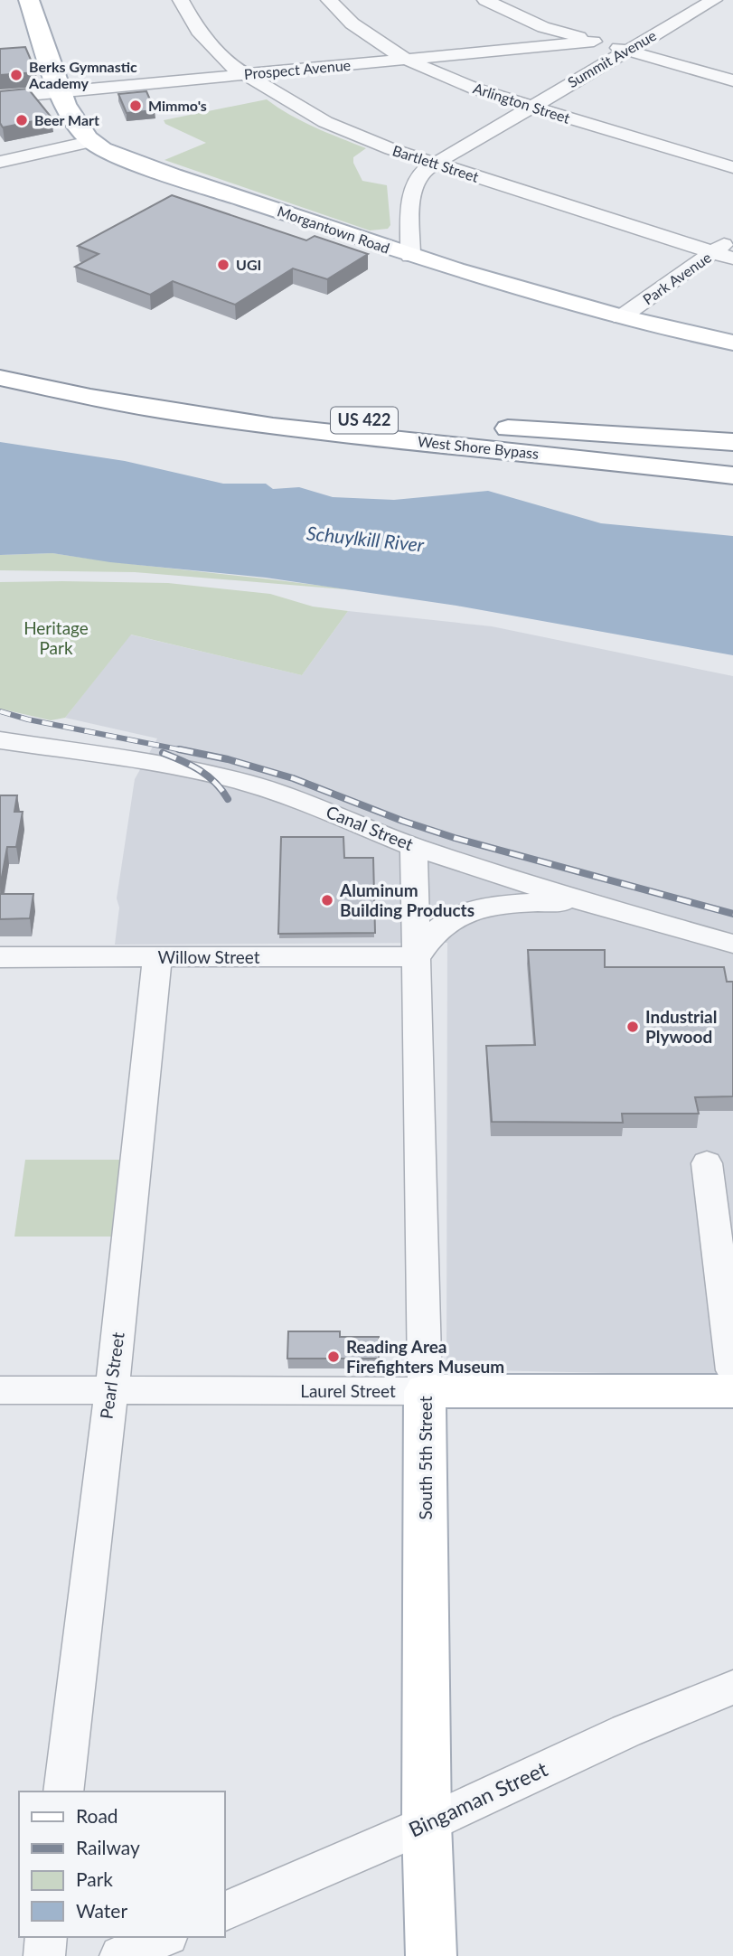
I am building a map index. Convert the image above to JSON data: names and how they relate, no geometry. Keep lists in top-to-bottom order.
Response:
{
  "streets": {
    "main road": [
      "Morgantown Road",
      "US 422",
      "West Shore Bypass",
      "Laurel Street",
      "South 5th Street"
    ],
    "street": [
      "Summit Avenue",
      "Prospect Avenue",
      "Arlington Street",
      "Bartlett Street",
      "Park Avenue",
      "Canal Street",
      "Willow Street",
      "Pearl Street",
      "Bingaman Street"
    ]
  },
  "crossings": [
    ["Summit Avenue", "Arlington Street"],
    ["Summit Avenue", "Bartlett Street"],
    ["Summit Avenue", "Morgantown Road"],
    ["Prospect Avenue", "Arlington Street"],
    ["Prospect Avenue", "Bartlett Street"],
    ["Prospect Avenue", "Morgantown Road"],
    ["Bartlett Street", "Park Avenue"],
    ["Morgantown Road", "Park Avenue"],
    ["Canal Street", "South 5th Street"],
    ["Willow Street", "Pearl Street"],
    ["Willow Street", "South 5th Street"],
    ["Pearl Street", "Laurel Street"],
    ["Laurel Street", "South 5th Street"],
    ["South 5th Street", "Bingaman Street"]
  ],
  "water": ["Schuylkill River"],
  "parks": ["Heritage Park"],
  "places": [
    "Berks Gymnastic Academy",
    "Mimmo's",
    "Beer Mart",
    "UGI",
    "Aluminum Building Products",
    "Industrial Plywood",
    "Reading Area Firefighters Museum"
  ],
  "legend": [
    "Road",
    "Railway",
    "Park",
    "Water"
  ]
}
